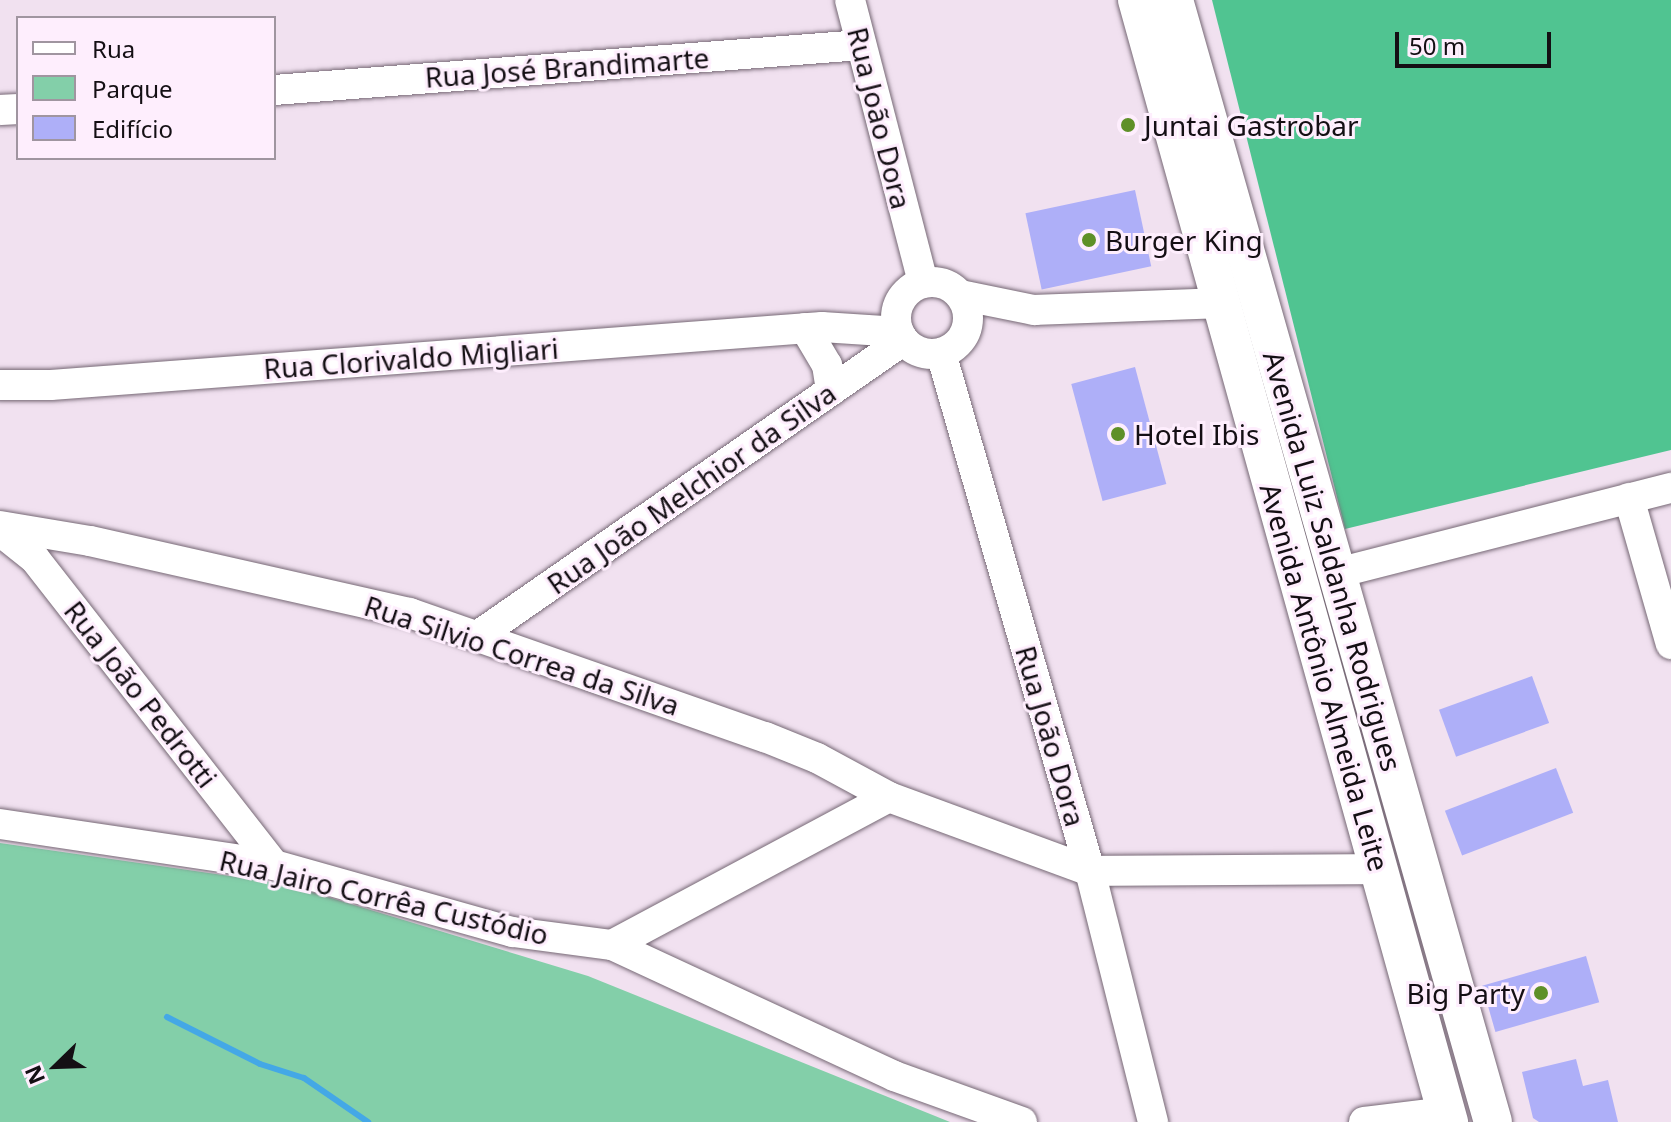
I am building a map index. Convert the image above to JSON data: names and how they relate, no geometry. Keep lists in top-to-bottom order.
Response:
{
  "streets": {
    "main road": ["Avenida Luiz Saldanha Rodrigues", "Avenida Antônio Almeida Leite"],
    "street": [
      "Rua José Brandimarte",
      "Rua João Dora",
      "Rua Clorivaldo Migliari",
      "Rua João Melchior da Silva",
      "Rua Silvio Correa da Silva",
      "Rua João Pedrotti",
      "Rua Jairo Corrêa Custódio"
    ]
  },
  "crossings": [
    ["Rua José Brandimarte", "Rua João Dora"],
    ["Rua João Dora", "Rua Clorivaldo Migliari"],
    ["Rua João Dora", "Rua João Melchior da Silva"],
    ["Rua João Dora", "Rua Silvio Correa da Silva"],
    ["Rua Clorivaldo Migliari", "Rua João Melchior da Silva"],
    ["Rua João Melchior da Silva", "Rua Silvio Correa da Silva"],
    ["Rua Silvio Correa da Silva", "Avenida Antônio Almeida Leite"],
    ["Rua Silvio Correa da Silva", "Rua João Pedrotti"],
    ["Rua João Pedrotti", "Rua Jairo Corrêa Custódio"]
  ],
  "places": [
    "Juntai Gastrobar",
    "Burger King",
    "Hotel Ibis",
    "Big Party"
  ],
  "legend": ["Rua", "Parque", "Edifício"],
  "scale_bar": "50 m",
  "north": "bottom left"
}
